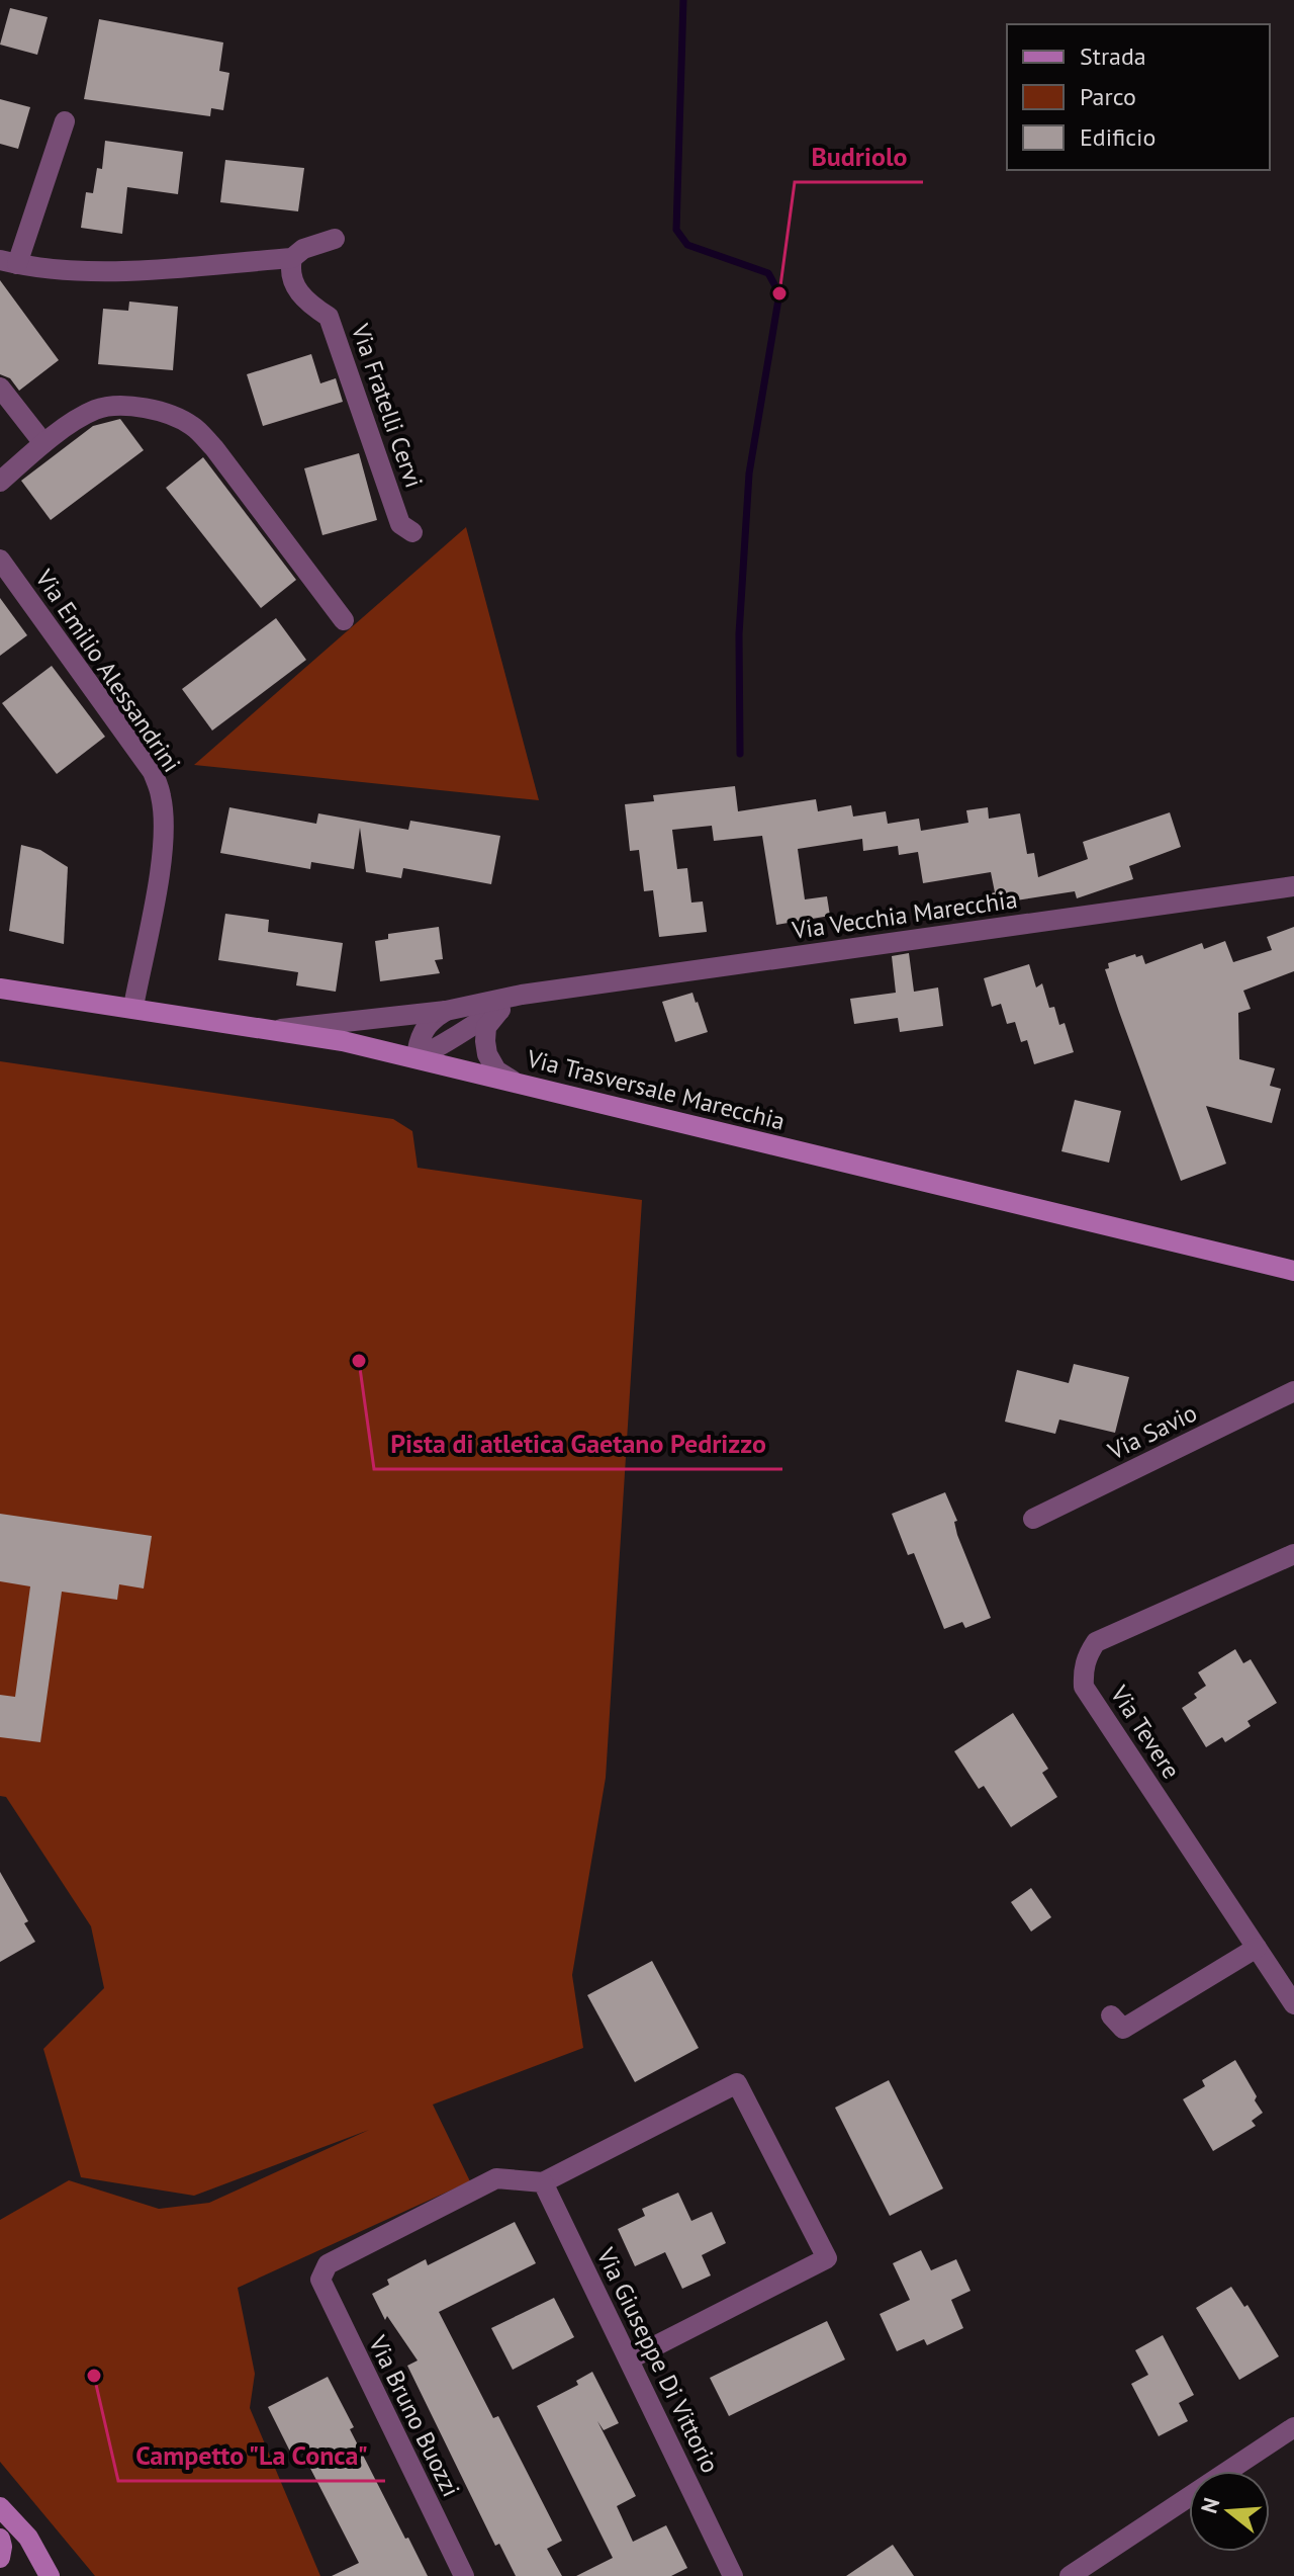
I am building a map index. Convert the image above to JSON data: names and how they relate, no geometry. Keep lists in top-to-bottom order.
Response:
{
  "streets": {
    "street": [
      "Via Fratelli Cervi",
      "Via Emilio Alessandrini",
      "Via Vecchia Marecchia",
      "Via Trasversale Marecchia",
      "Via Savio",
      "Via Tevere",
      "Via Giuseppe Di Vittorio",
      "Via Bruno Buozzi"
    ]
  },
  "crossings": [
    ["Via Emilio Alessandrini", "Via Trasversale Marecchia"],
    ["Via Vecchia Marecchia", "Via Trasversale Marecchia"],
    ["Via Giuseppe Di Vittorio", "Via Bruno Buozzi"]
  ],
  "places": ["Budriolo", "Pista di atletica Gaetano Pedrizzo", "Campetto \"La Conca\""],
  "legend": ["Strada", "Parco", "Edificio"],
  "north": "left"
}
